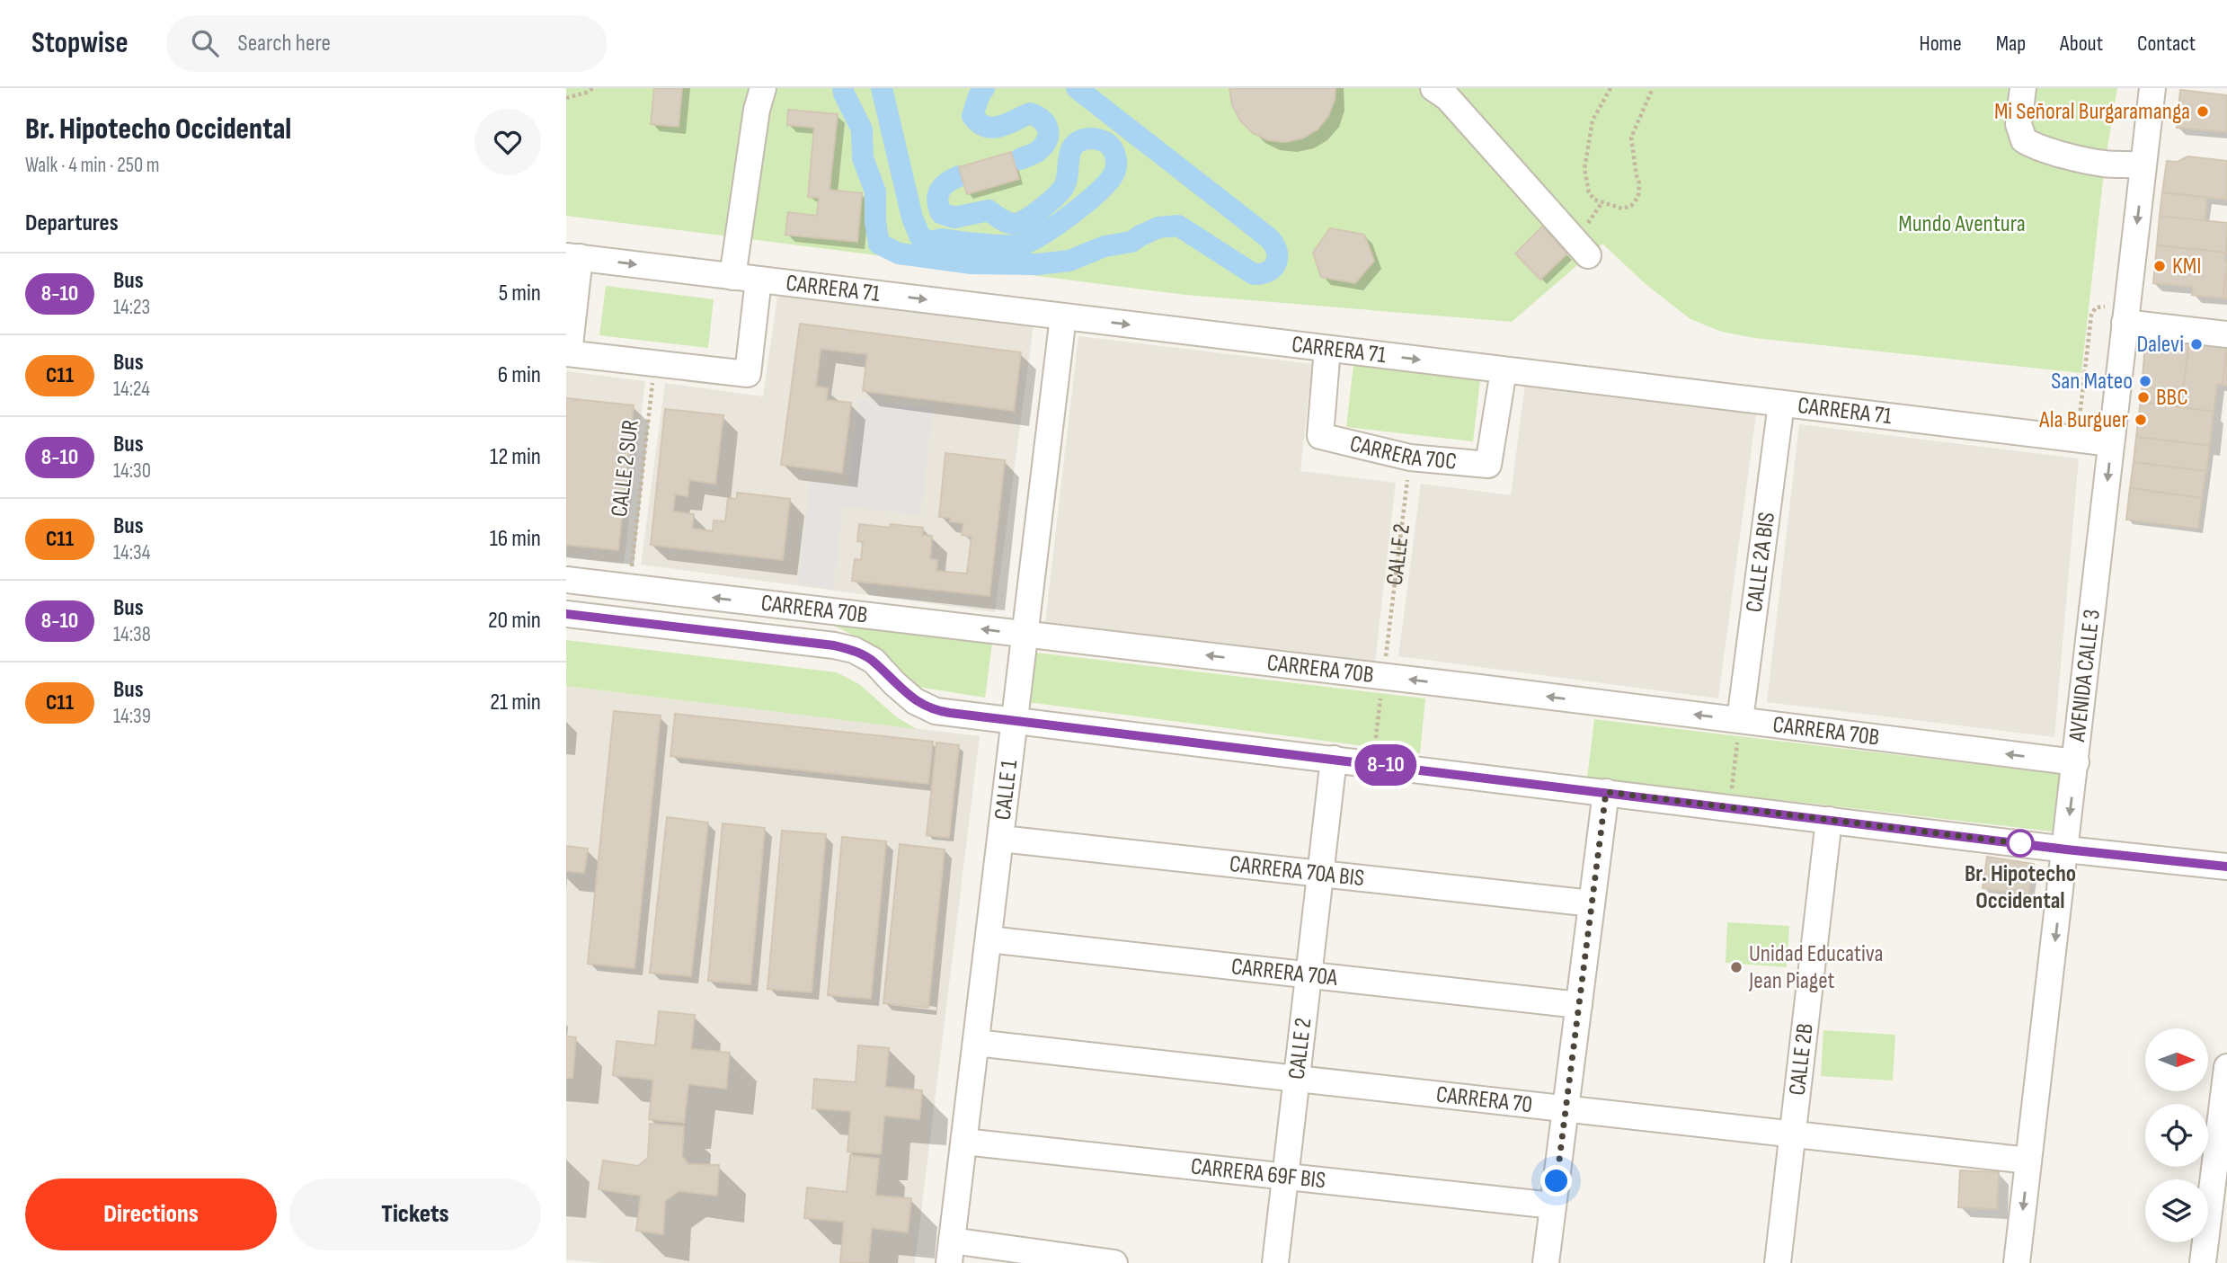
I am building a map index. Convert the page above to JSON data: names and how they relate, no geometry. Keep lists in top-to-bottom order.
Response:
{
  "streets": {
    "street": [
      "CARRERA 71",
      "CARRERA 70C",
      "CALLE 2",
      "CALLE 2A BIS",
      "CARRERA 70B",
      "AVENIDA CALLE 3",
      "CALLE 1",
      "CARRERA 70A BIS",
      "CARRERA 70A",
      "CALLE 2B",
      "CARRERA 70",
      "CARRERA 69F BIS"
    ],
    "path": ["CALLE 2 SUR"]
  },
  "crossings": [
    ["CARRERA 71", "CARRERA 70C"],
    ["CARRERA 71", "CALLE 2A BIS"],
    ["CARRERA 71", "AVENIDA CALLE 3"],
    ["CARRERA 71", "CALLE 1"],
    ["CARRERA 70C", "CALLE 2"],
    ["CALLE 2", "CARRERA 70B"],
    ["CALLE 2", "CARRERA 70A BIS"],
    ["CALLE 2", "CARRERA 70A"],
    ["CALLE 2", "CARRERA 70"],
    ["CALLE 2", "CARRERA 69F BIS"],
    ["CALLE 2A BIS", "CARRERA 70B"],
    ["CARRERA 70B", "AVENIDA CALLE 3"],
    ["CARRERA 70B", "CALLE 1"],
    ["CARRERA 70B", "CALLE 2B"],
    ["AVENIDA CALLE 3", "CARRERA 70"],
    ["CALLE 1", "CARRERA 70A BIS"],
    ["CALLE 1", "CARRERA 70A"],
    ["CALLE 1", "CARRERA 70"],
    ["CALLE 1", "CARRERA 69F BIS"],
    ["CALLE 2B", "CARRERA 70"]
  ],
  "one_way": ["CARRERA 71", "AVENIDA CALLE 3"],
  "parks": ["Mundo Aventura"],
  "places": [
    "Mi Señoral Burgaramanga",
    "KMI",
    "Dalevi",
    "San Mateo",
    "BBC",
    "Ala Burguer",
    "Br. Hipotecho Occidental",
    "Unidad Educativa Jean Piaget"
  ],
  "lines": ["bus line 8-10"],
  "north": "right",
  "page": {
    "header": "Stopwise",
    "search": "Search here",
    "nav": [
      "Home",
      "Map",
      "About",
      "Contact"
    ],
    "heading": [
      ["Br. Hipotecho Occidental", "Walk · 4 min · 250 m"],
      "Departures"
    ],
    "on_map": "8-10",
    "list": [
      {
        "mark": "8-10",
        "name": "Bus",
        "note": "14:23",
        "value": "5 min"
      },
      {
        "mark": "C11",
        "name": "Bus",
        "note": "14:24",
        "value": "6 min"
      },
      {
        "mark": "8-10",
        "name": "Bus",
        "note": "14:30",
        "value": "12 min"
      },
      {
        "mark": "C11",
        "name": "Bus",
        "note": "14:34",
        "value": "16 min"
      },
      {
        "mark": "8-10",
        "name": "Bus",
        "note": "14:38",
        "value": "20 min"
      },
      {
        "mark": "C11",
        "name": "Bus",
        "note": "14:39",
        "value": "21 min"
      }
    ],
    "buttons": ["Directions", "Tickets"]
  }
}
